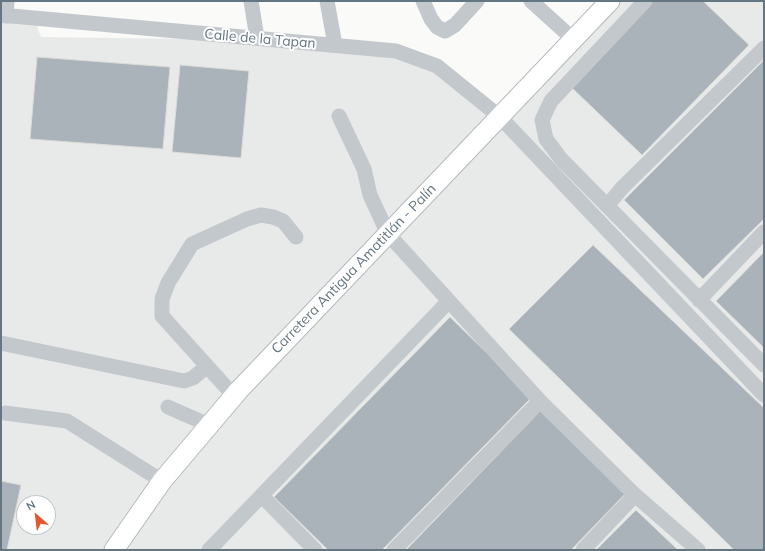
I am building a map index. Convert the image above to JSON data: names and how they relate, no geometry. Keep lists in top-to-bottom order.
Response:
{
  "streets": {
    "main road": ["Carretera Antigua Amatitlán - Palín"],
    "street": ["Calle de la Tapan"]
  },
  "crossings": [
    ["Calle de la Tapan", "Carretera Antigua Amatitlán - Palín"]
  ],
  "north": "top left"
}
